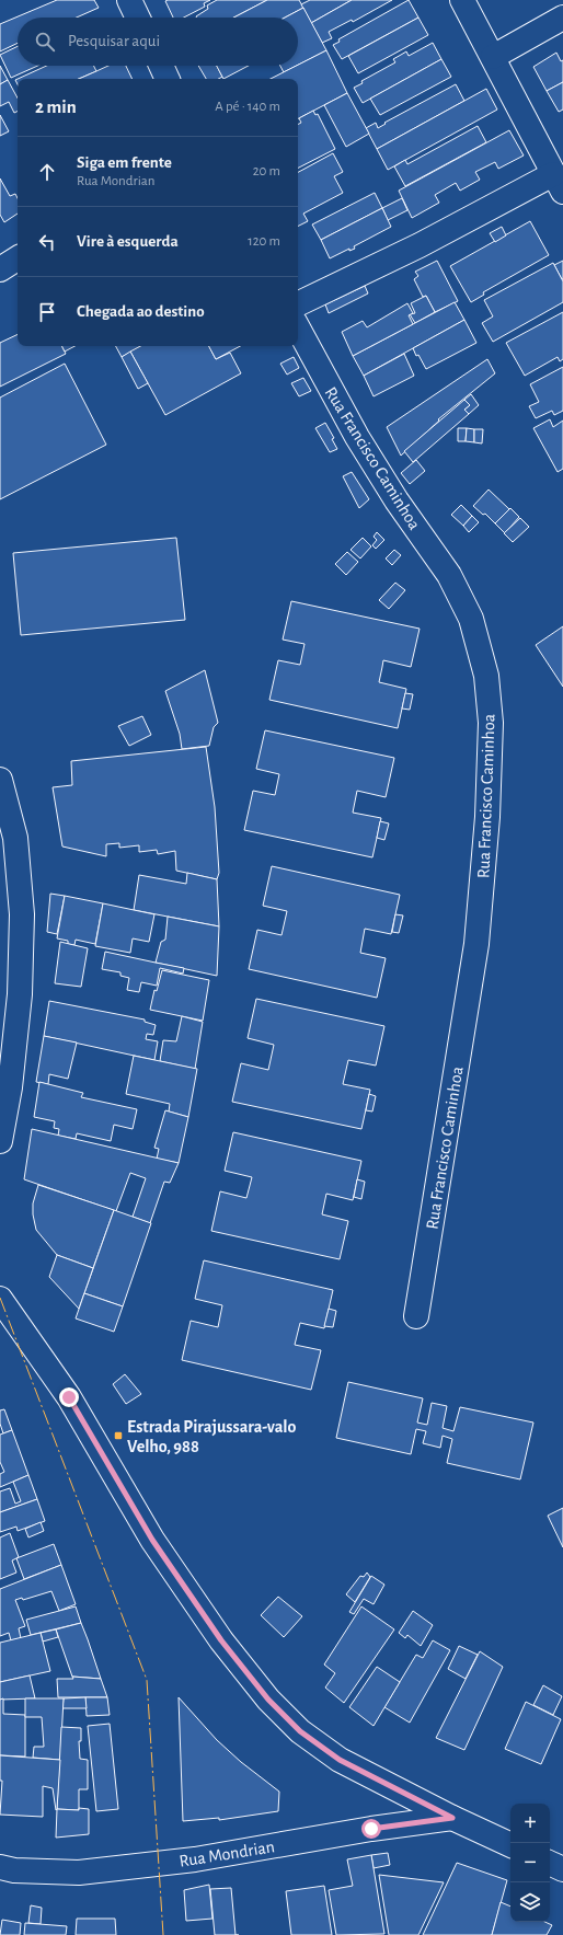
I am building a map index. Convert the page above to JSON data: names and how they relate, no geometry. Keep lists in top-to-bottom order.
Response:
{
  "streets": {
    "street": ["Rua Francisco Caminhoa", "Rua Mondrian"]
  },
  "places": {
    "transit": ["Estrada Pirajussara-valo Velho, 988"]
  },
  "page": {
    "search": "Pesquisar aqui",
    "heading": ["2 min", "A pé · 140 m"],
    "list": [
      ["Siga em frente", "Rua Mondrian", "20 m"],
      ["Vire à esquerda", "120 m"],
      "Chegada ao destino"
    ],
    "map_buttons": ["+", "−"]
  }
}
